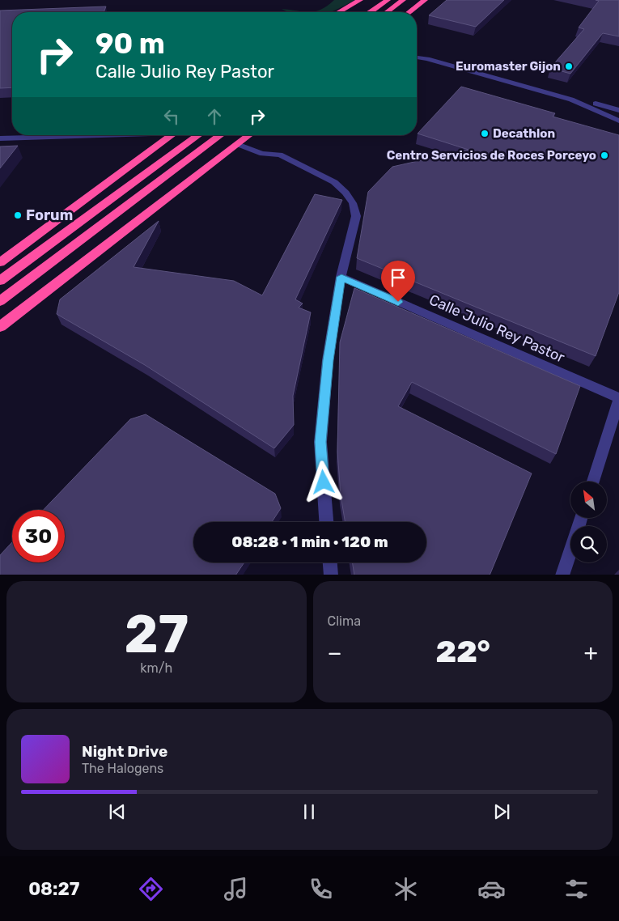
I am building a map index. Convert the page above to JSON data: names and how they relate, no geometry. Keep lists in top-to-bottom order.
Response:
{
  "streets": {
    "street": ["Calle Julio Rey Pastor"]
  },
  "places": [
    "Euromaster Gijon",
    "Decathlon",
    "Centro Servicios de Roces Porceyo",
    "Forum"
  ],
  "north": "top left",
  "page": {
    "turn": ["90 m", "Calle Julio Rey Pastor"],
    "limit": "30",
    "trip": "08:28 · 1 min · 120 m",
    "tile": [
      ["27", "km/h"],
      "Clima"
    ],
    "heat": ["−", "22°", "+"],
    "song": ["Night Drive", "The Halogens"],
    "tabs": "08:27"
  }
}
